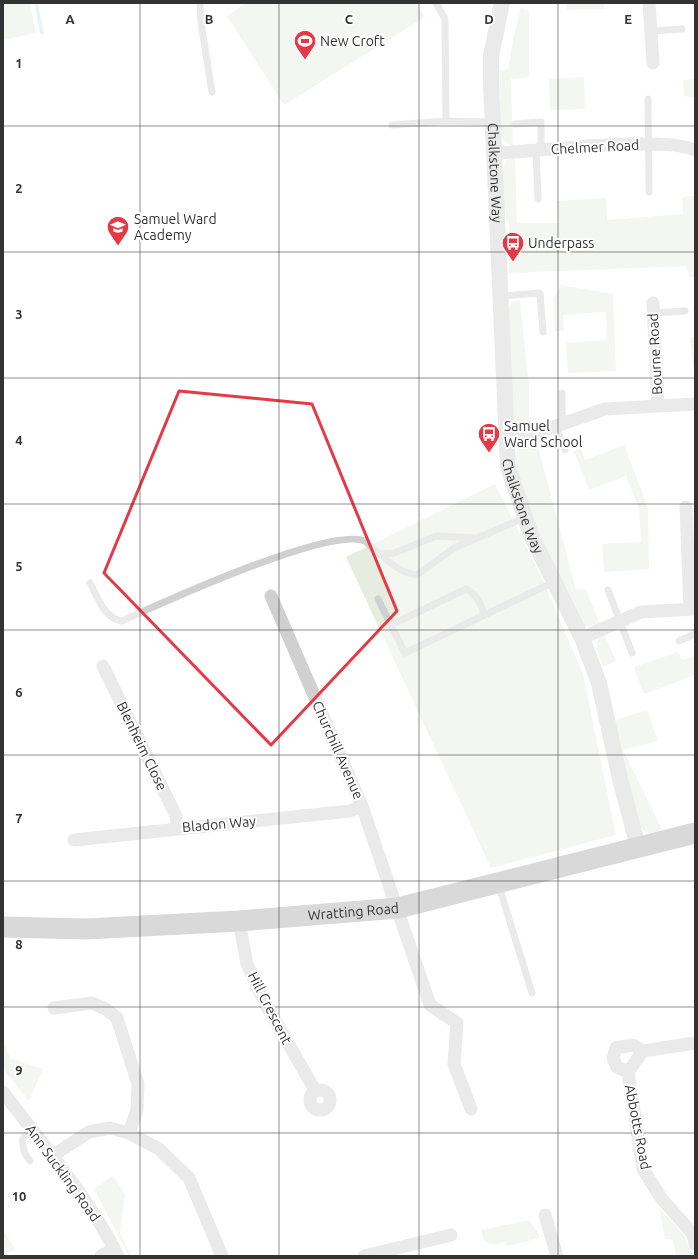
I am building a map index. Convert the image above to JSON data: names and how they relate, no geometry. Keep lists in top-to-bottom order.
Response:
{
  "streets": {
    "main road": ["Wratting Road"],
    "street": [
      "Chelmer Road",
      "Chalkstone Way",
      "Bourne Road",
      "Blenheim Close",
      "Churchill Avenue",
      "Bladon Way",
      "Hill Crescent",
      "Abbotts Road",
      "Ann Suckling Road"
    ]
  },
  "crossings": [
    ["Chelmer Road", "Chalkstone Way"],
    ["Chalkstone Way", "Bourne Road"],
    ["Chalkstone Way", "Wratting Road"],
    ["Blenheim Close", "Bladon Way"],
    ["Churchill Avenue", "Bladon Way"],
    ["Churchill Avenue", "Wratting Road"],
    ["Wratting Road", "Hill Crescent"]
  ],
  "places": {
    "sports": ["New Croft"],
    "school or university": ["Samuel Ward Academy"],
    "bus stop": ["Underpass", "Samuel Ward School"]
  },
  "grid": {
    "columns": [
      "A",
      "B",
      "C",
      "D",
      "E"
    ],
    "rows": [
      "1",
      "2",
      "3",
      "4",
      "5",
      "6",
      "7",
      "8",
      "9",
      "10"
    ]
  }
}
